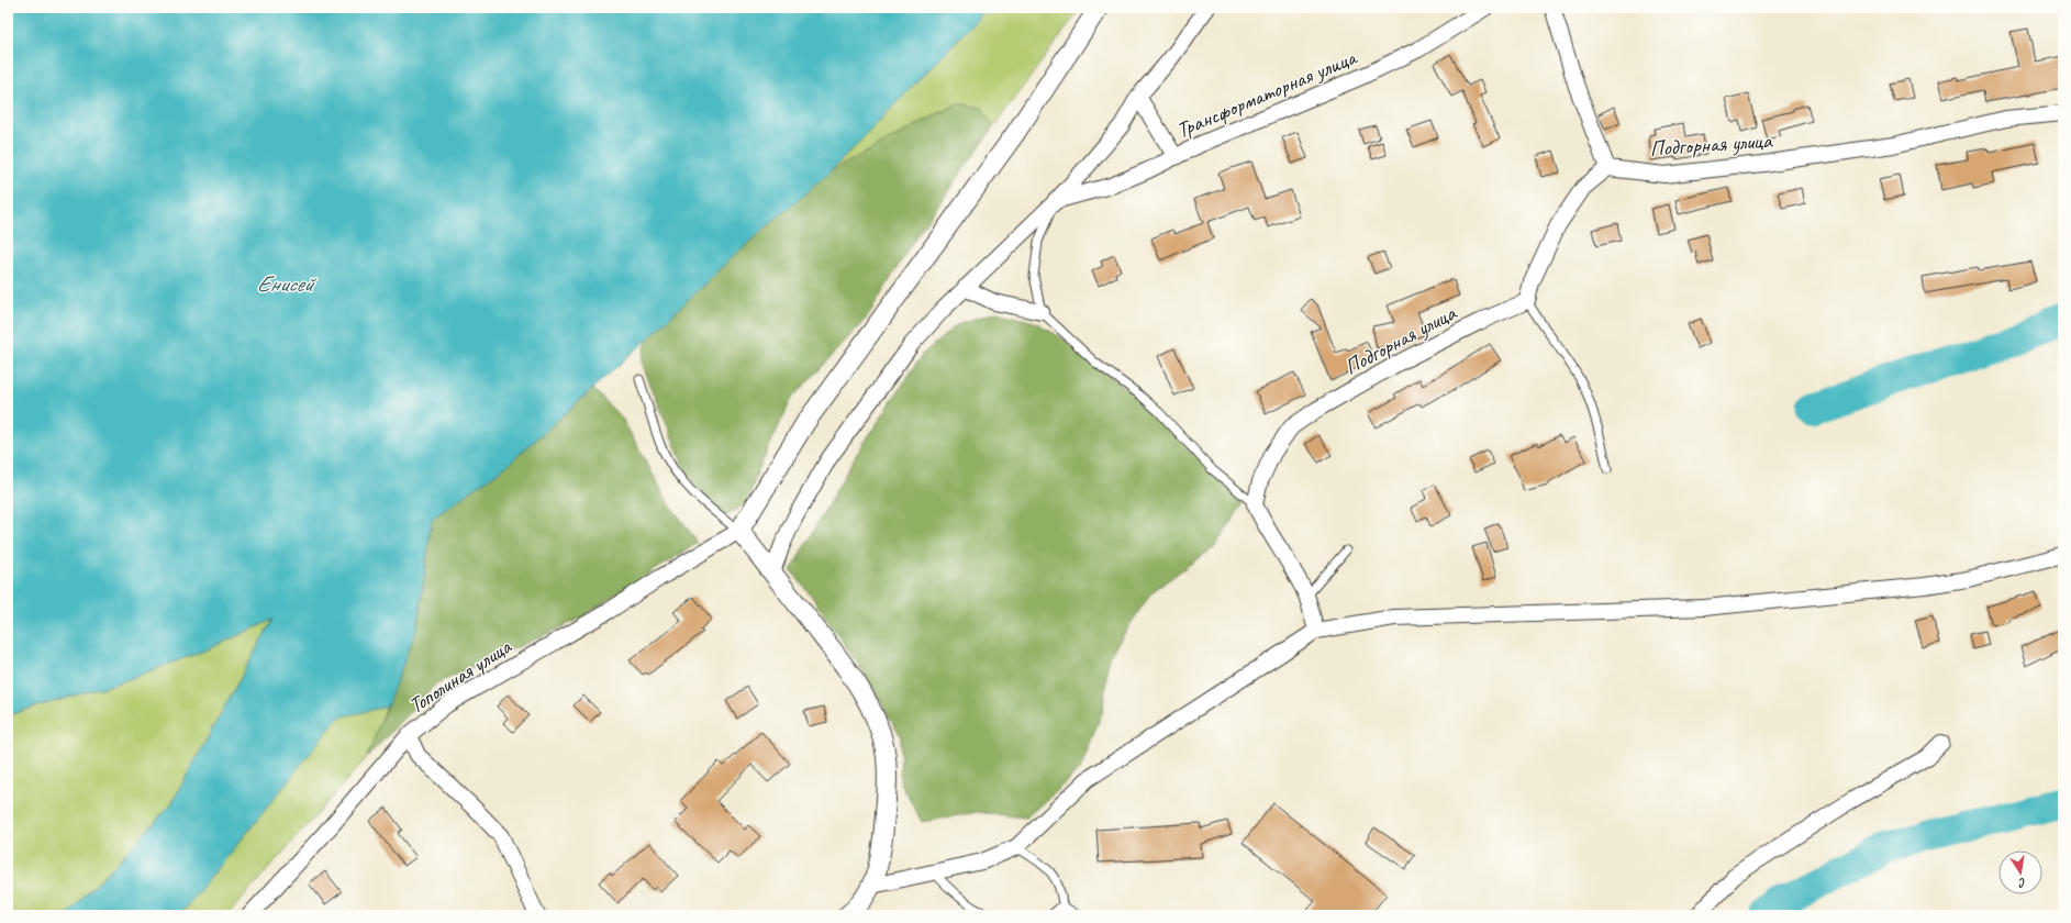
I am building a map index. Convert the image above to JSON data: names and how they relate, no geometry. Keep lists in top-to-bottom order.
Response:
{
  "streets": {
    "street": ["Трансформаторная улица", "Подгорная улица", "Тополиная улица"]
  },
  "water": ["Енисей"],
  "north": "bottom"
}
